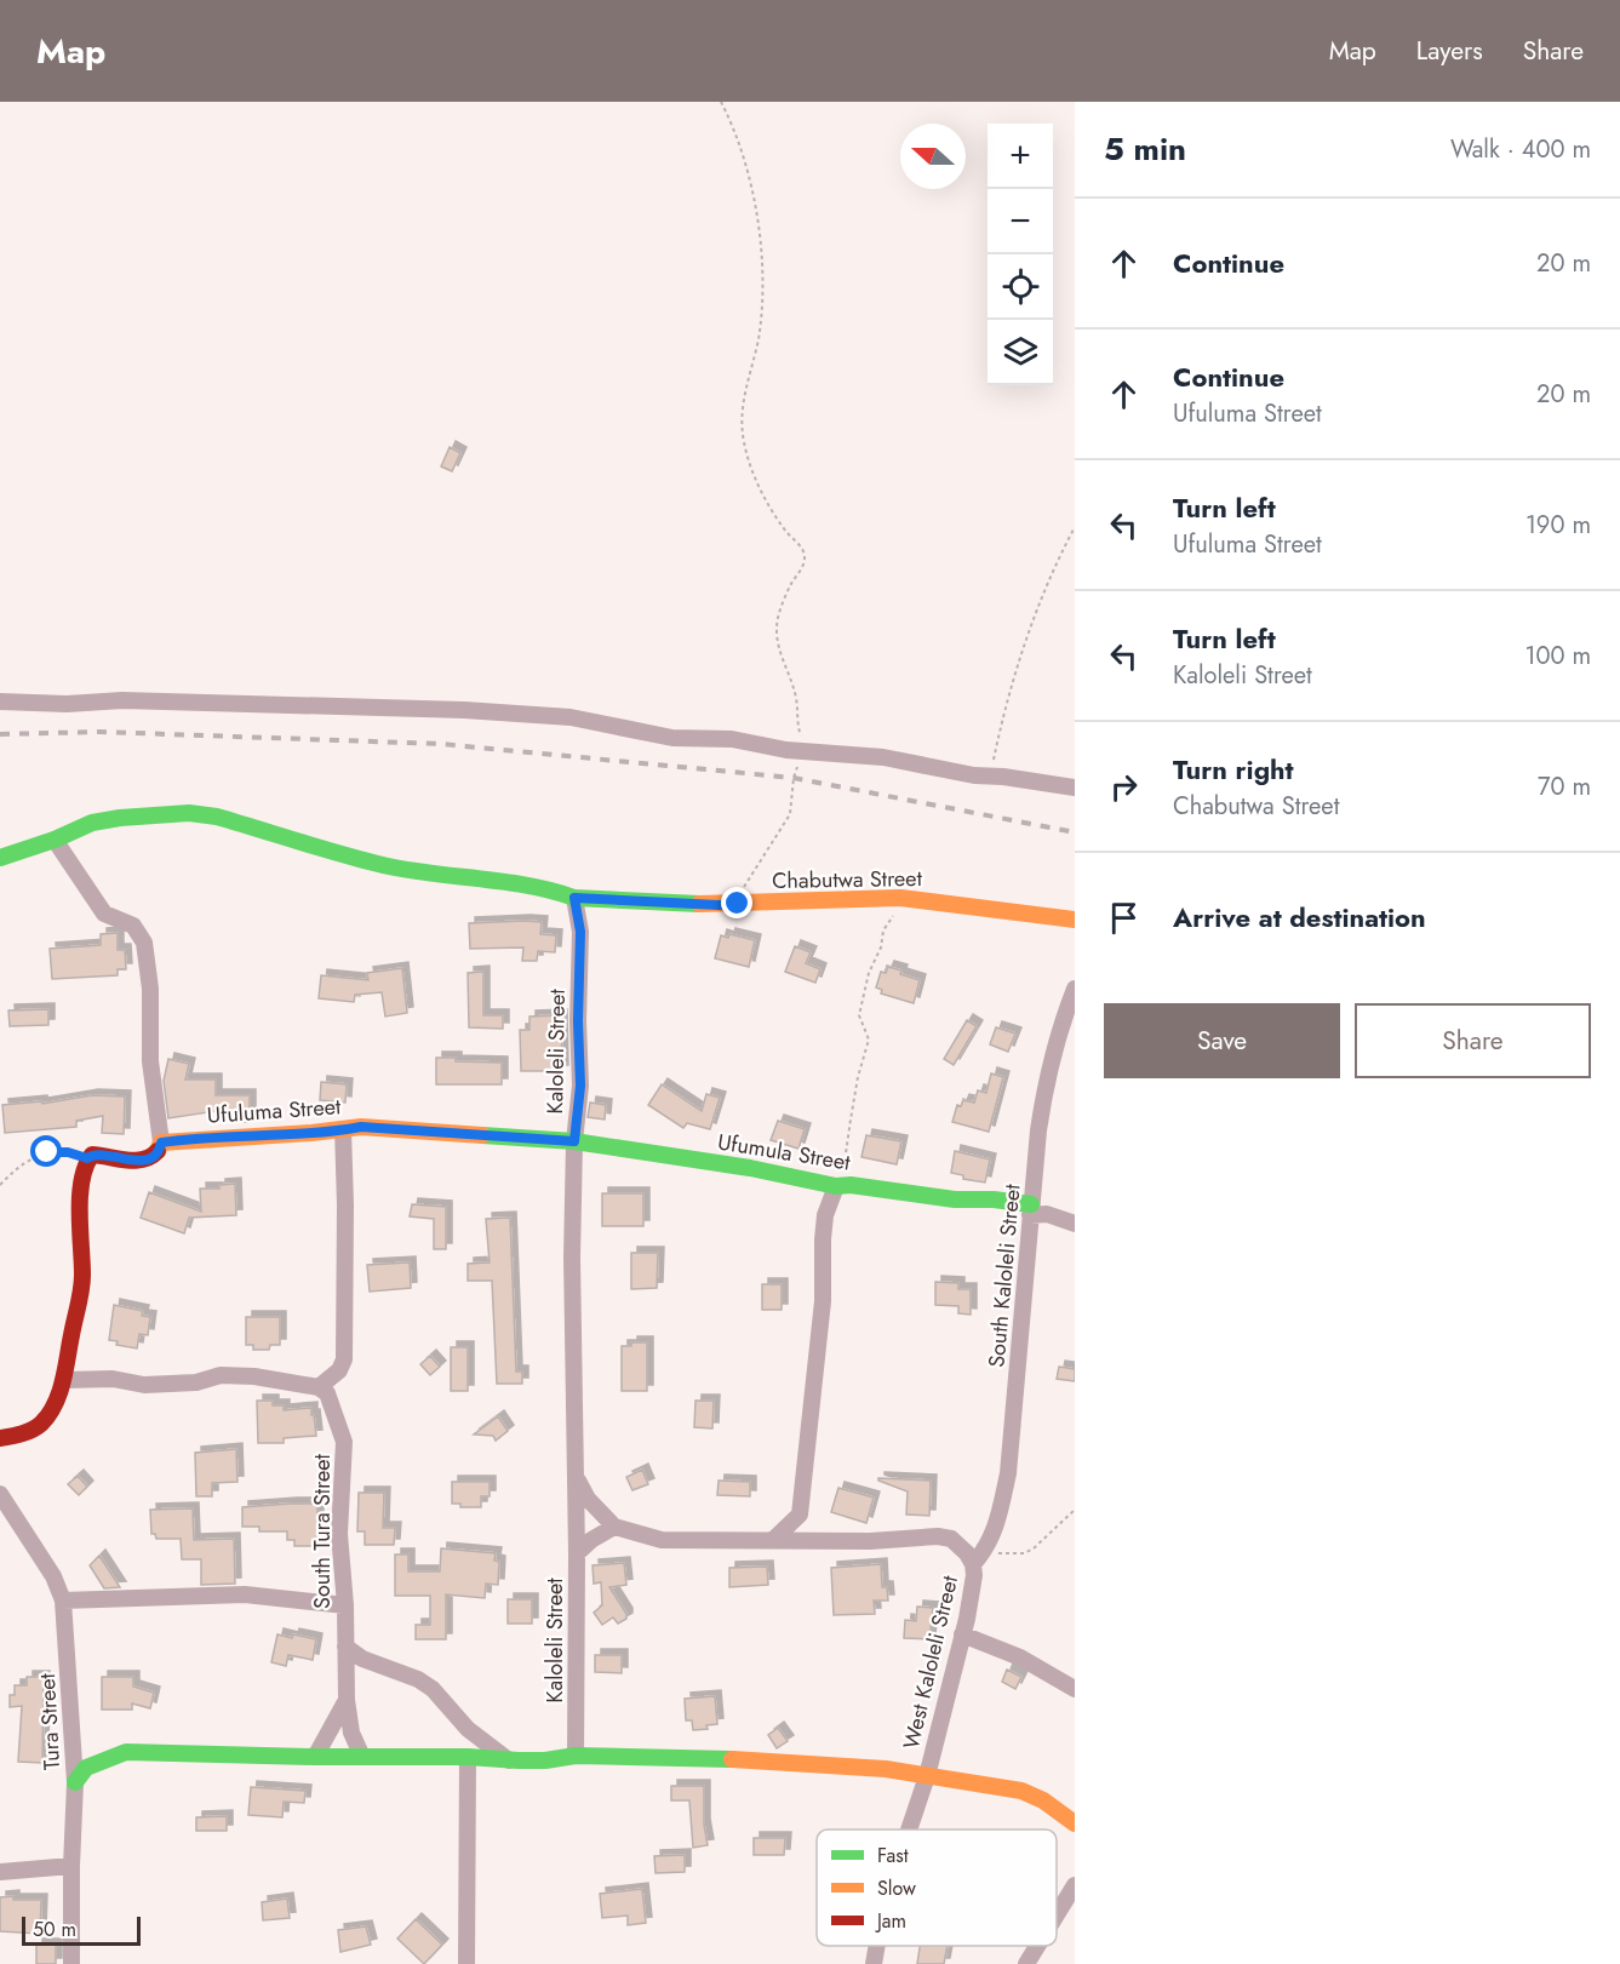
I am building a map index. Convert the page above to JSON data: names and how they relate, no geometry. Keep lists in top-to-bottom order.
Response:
{
  "streets": {
    "street": [
      "Chabutwa Street",
      "Kaloleli Street",
      "Ufuluma Street",
      "Ufumula Street",
      "South Kaloleli Street",
      "South Tura Street",
      "West Kaloleli Street",
      "Tura Street"
    ]
  },
  "crossings": [
    ["Chabutwa Street", "Kaloleli Street"],
    ["Kaloleli Street", "Ufuluma Street"],
    ["Kaloleli Street", "Ufumula Street"],
    ["Ufuluma Street", "Ufumula Street"],
    ["Ufumula Street", "South Kaloleli Street"],
    ["South Kaloleli Street", "West Kaloleli Street"]
  ],
  "legend": ["Fast", "Slow", "Jam"],
  "scale_bar": "50 m",
  "north": "left",
  "page": {
    "header": "Map",
    "nav": ["Map", "Layers", "Share"],
    "heading": ["5 min", "Walk · 400 m"],
    "map_buttons": ["+", "−"],
    "list": [
      ["Continue", "20 m"],
      ["Continue", "Ufuluma Street", "20 m"],
      ["Turn left", "Ufuluma Street", "190 m"],
      ["Turn left", "Kaloleli Street", "100 m"],
      ["Turn right", "Chabutwa Street", "70 m"],
      "Arrive at destination"
    ],
    "buttons": ["Save", "Share"],
    "scale": "50 m"
  }
}
